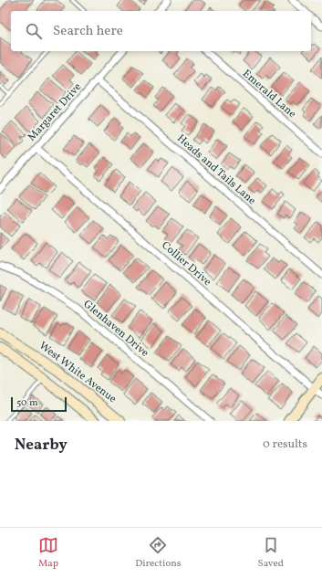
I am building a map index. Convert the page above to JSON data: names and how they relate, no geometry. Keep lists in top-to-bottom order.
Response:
{
  "streets": {
    "main road": ["West White Avenue"],
    "street": [
      "Emerald Lane",
      "Margaret Drive",
      "Heads and Tails Lane",
      "Collier Drive",
      "Glenhaven Drive"
    ]
  },
  "crossings": [
    ["Margaret Drive", "Heads and Tails Lane"],
    ["Margaret Drive", "Collier Drive"]
  ],
  "scale_bar": "50 m",
  "page": {
    "search": "Search here",
    "scale": "50 m",
    "heading": ["Nearby", "0 results"],
    "nav": ["Map", "Directions", "Saved"]
  }
}
